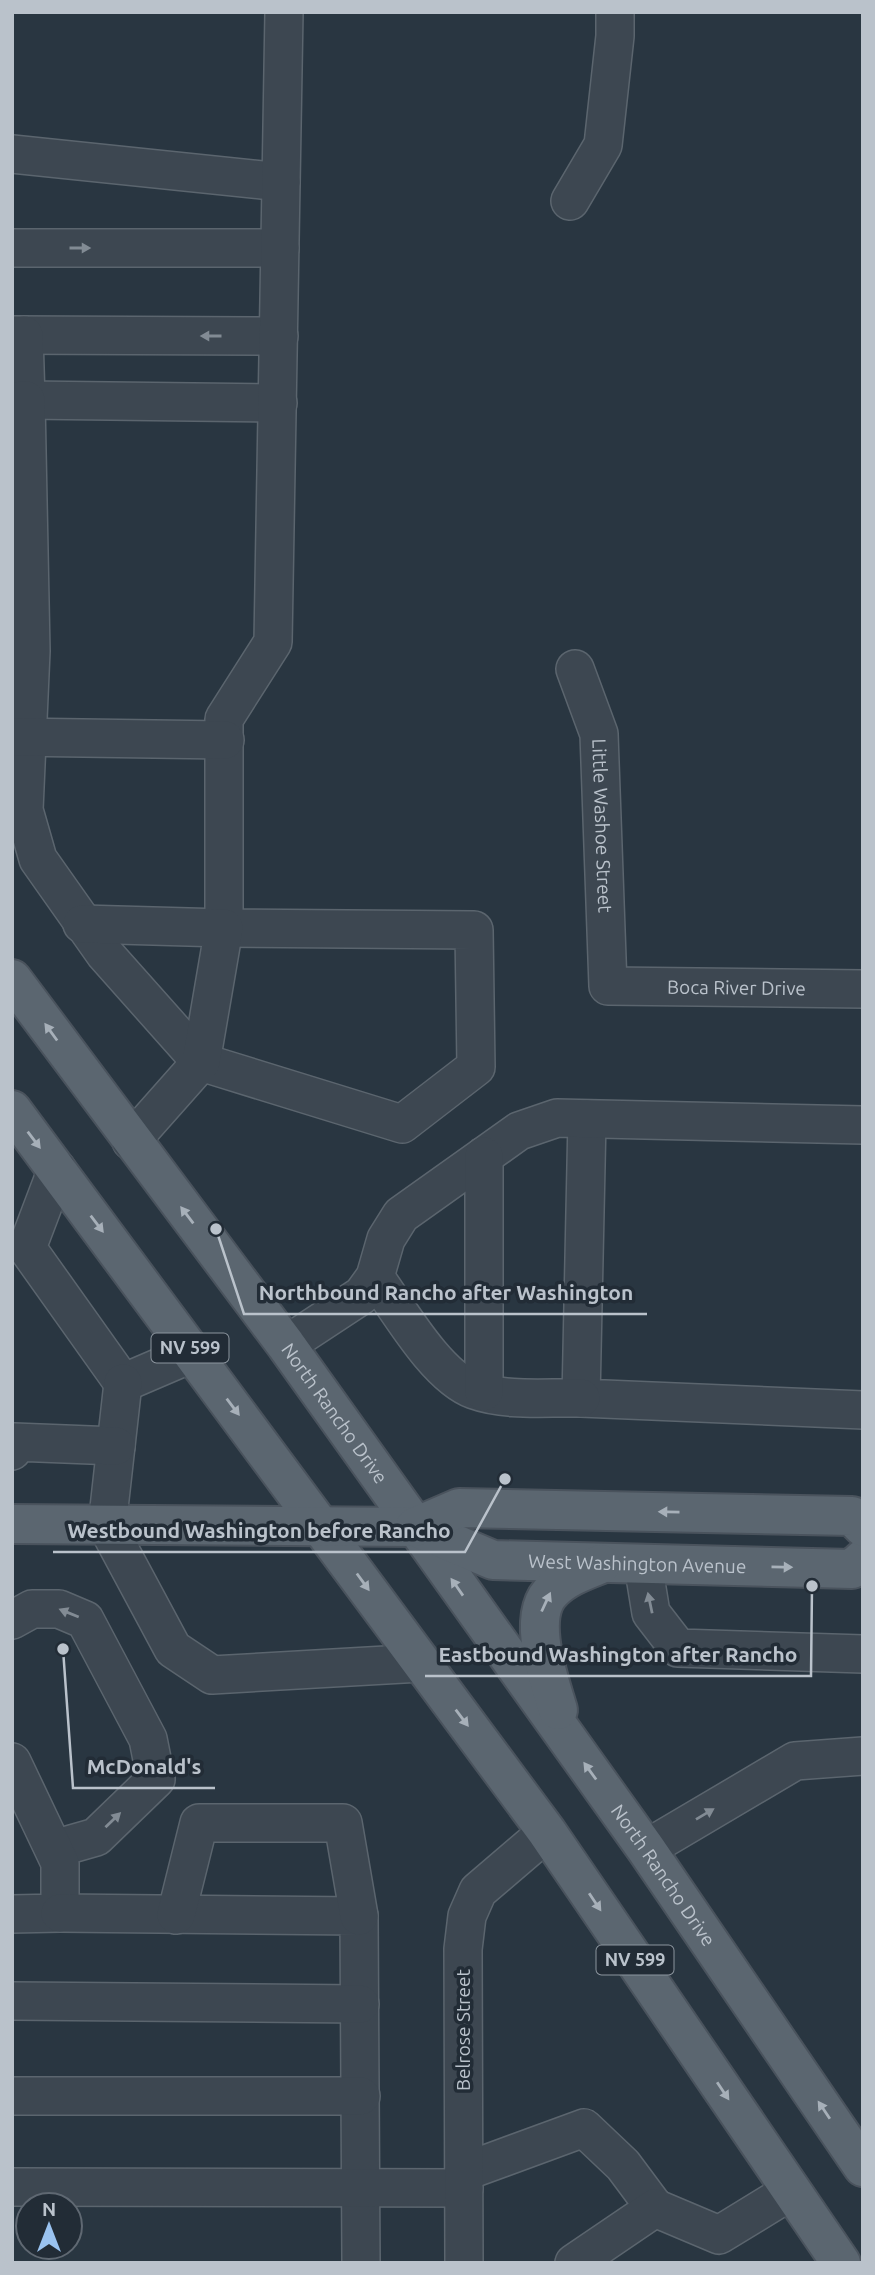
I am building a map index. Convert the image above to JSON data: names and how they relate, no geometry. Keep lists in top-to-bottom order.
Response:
{
  "streets": {
    "main road": ["NV 599", "North Rancho Drive", "West Washington Avenue"],
    "street": ["Little Washoe Street", "Boca River Drive", "Belrose Street"]
  },
  "crossings": [
    ["Little Washoe Street", "Boca River Drive"],
    ["NV 599", "West Washington Avenue"],
    ["NV 599", "Belrose Street"],
    ["North Rancho Drive", "West Washington Avenue"]
  ],
  "places": [
    "Northbound Rancho after Washington",
    "Westbound Washington before Rancho",
    "Eastbound Washington after Rancho",
    "McDonald's"
  ],
  "north": "top"
}
